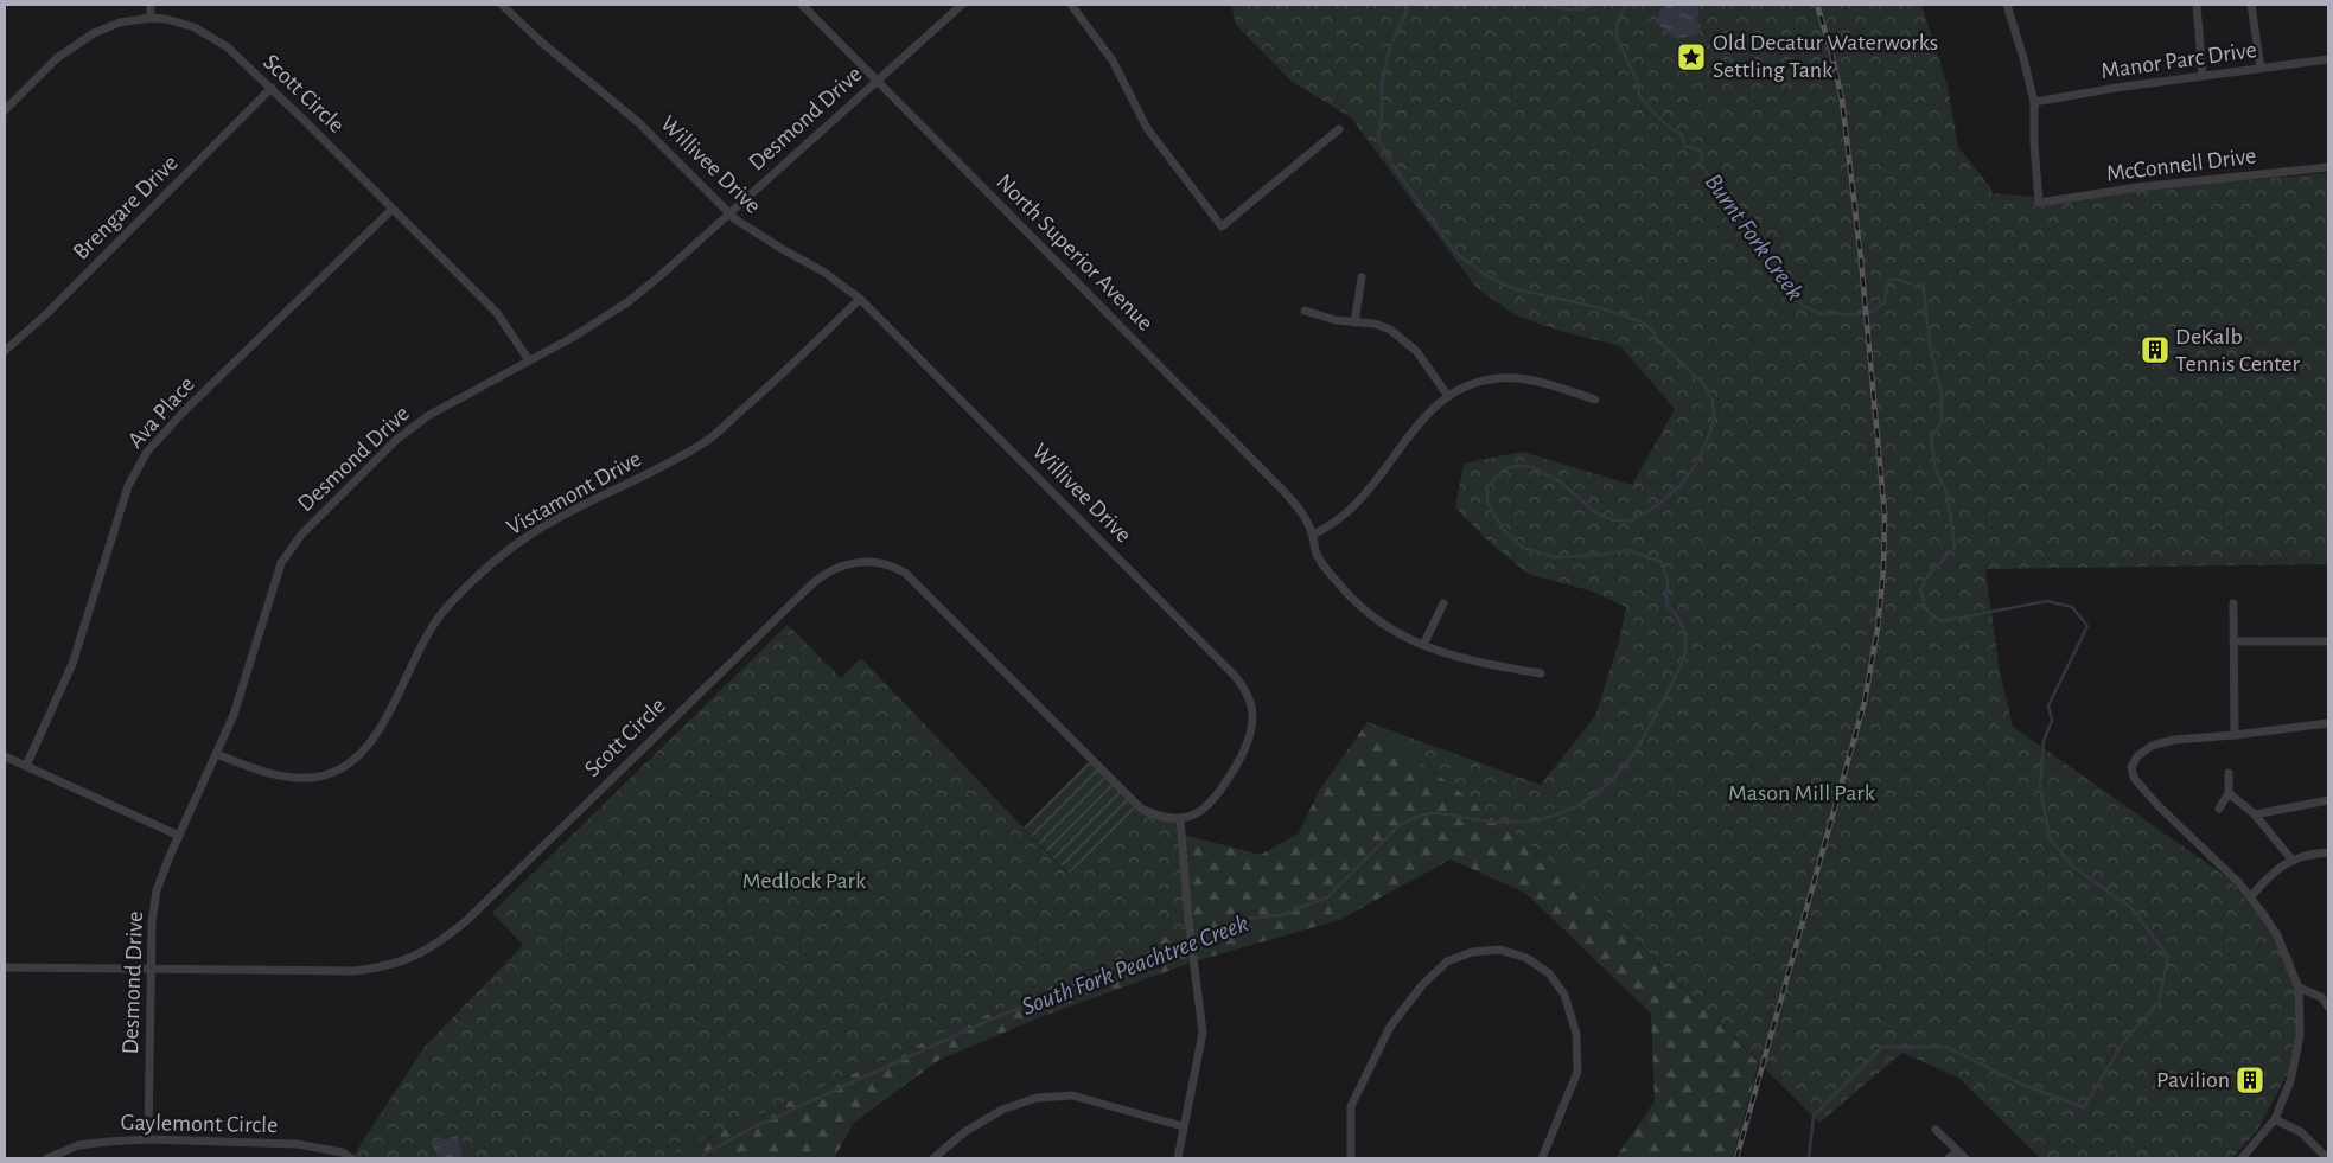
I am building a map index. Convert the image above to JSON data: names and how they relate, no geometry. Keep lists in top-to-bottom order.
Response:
{
  "streets": {
    "street": [
      "Manor Parc Drive",
      "Scott Circle",
      "Desmond Drive",
      "Willivee Drive",
      "McConnell Drive",
      "Brengare Drive",
      "North Superior Avenue",
      "Ava Place",
      "Vistamont Drive",
      "Gaylemont Circle"
    ]
  },
  "crossings": [
    ["Manor Parc Drive", "McConnell Drive"],
    ["Scott Circle", "Desmond Drive"],
    ["Scott Circle", "Willivee Drive"],
    ["Scott Circle", "Brengare Drive"],
    ["Scott Circle", "Ava Place"],
    ["Desmond Drive", "Willivee Drive"],
    ["Desmond Drive", "North Superior Avenue"],
    ["Desmond Drive", "Vistamont Drive"],
    ["Desmond Drive", "Gaylemont Circle"],
    ["Willivee Drive", "Vistamont Drive"]
  ],
  "water": ["Burnt Fork Creek", "South Fork Peachtree Creek"],
  "parks": ["Mason Mill Park", "Medlock Park"],
  "places": {
    "place": ["Old Decatur Waterworks Settling Tank"],
    "building": ["DeKalb Tennis Center", "Pavilion"]
  }
}
